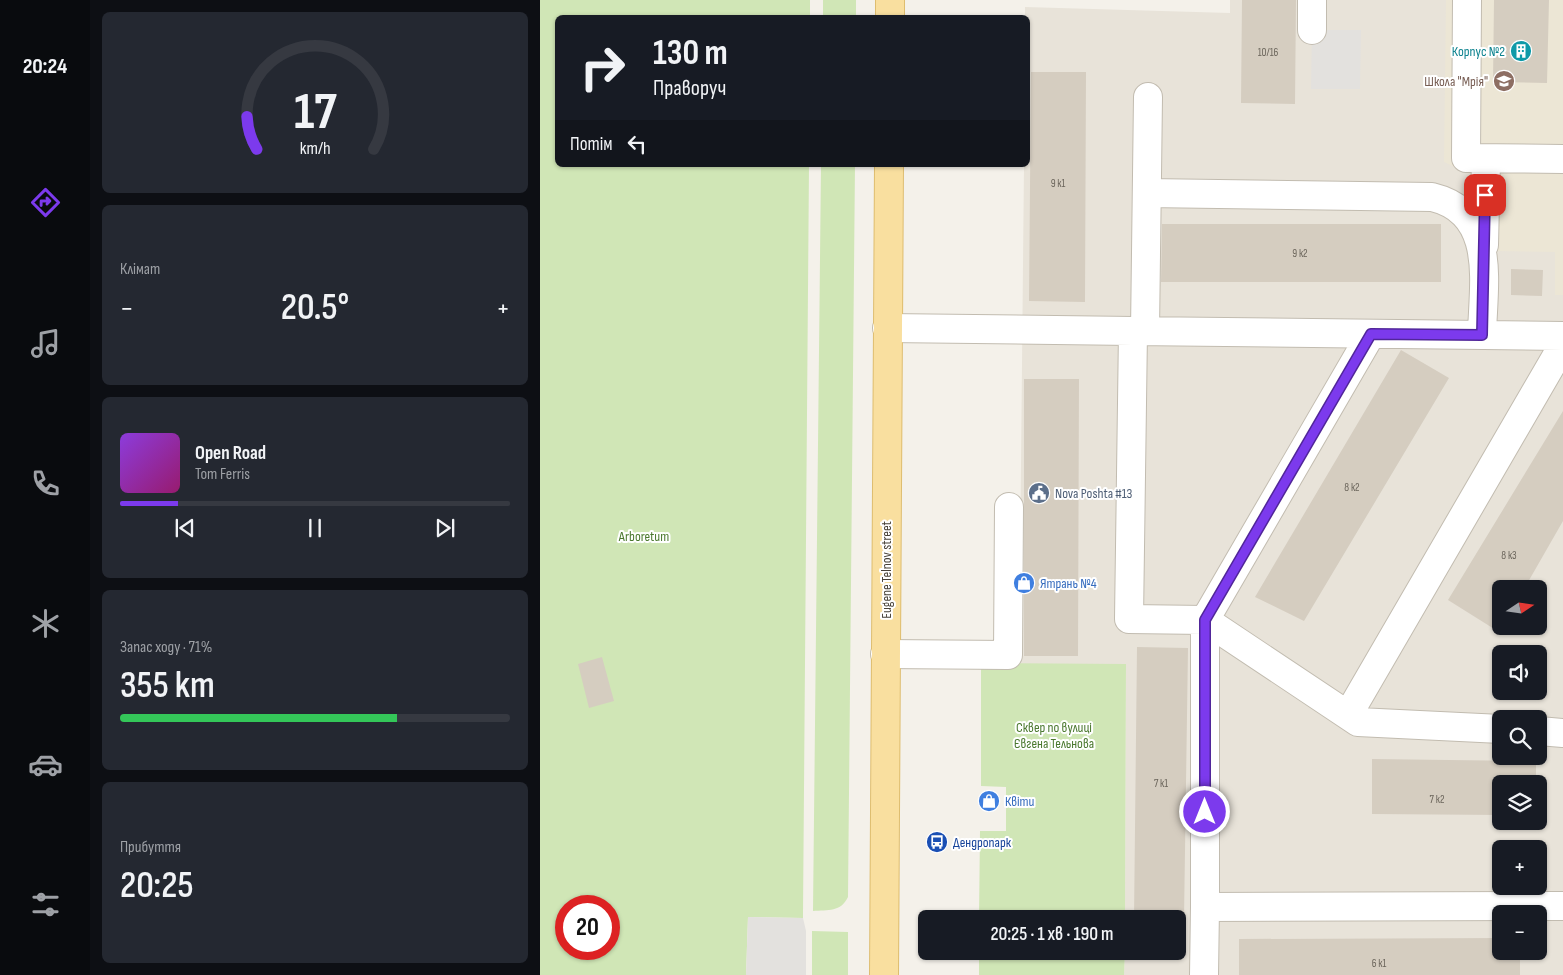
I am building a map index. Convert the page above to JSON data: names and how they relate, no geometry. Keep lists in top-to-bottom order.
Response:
{
  "streets": {
    "main road": ["Eugene Telnov street"]
  },
  "parks": ["Arboretum", "Сквер по вулиці Євгена Тельнова"],
  "places": {
    "building": ["Корпус №2"],
    "school or university": ["Школа \"Мрія\""],
    "public building": ["Nova Poshta #13"],
    "shop": ["Ятрань №4", "Квіти"],
    "bus stop": ["Дендропарк"]
  },
  "house_numbers": [
    "10/16",
    "9 к1",
    "9 к2",
    "8 к2",
    "8 к3",
    "7 к1",
    "7 к2",
    "6 к1"
  ],
  "north": "right",
  "page": {
    "tabs": "20:24",
    "turn": ["130 m", "Праворуч"],
    "then": "Потім",
    "tile": [
      "Клімат",
      ["Запас ходу · 71%", "355 km"],
      ["Прибуття", "20:25"]
    ],
    "heat": ["−", "20.5°", "+"],
    "song": ["Open Road", "Tom Ferris"],
    "map_buttons": ["+", "−"],
    "limit": "20",
    "trip": "20:25 · 1 хв · 190 m",
    "gauge": ["17", "km/h"]
  }
}
